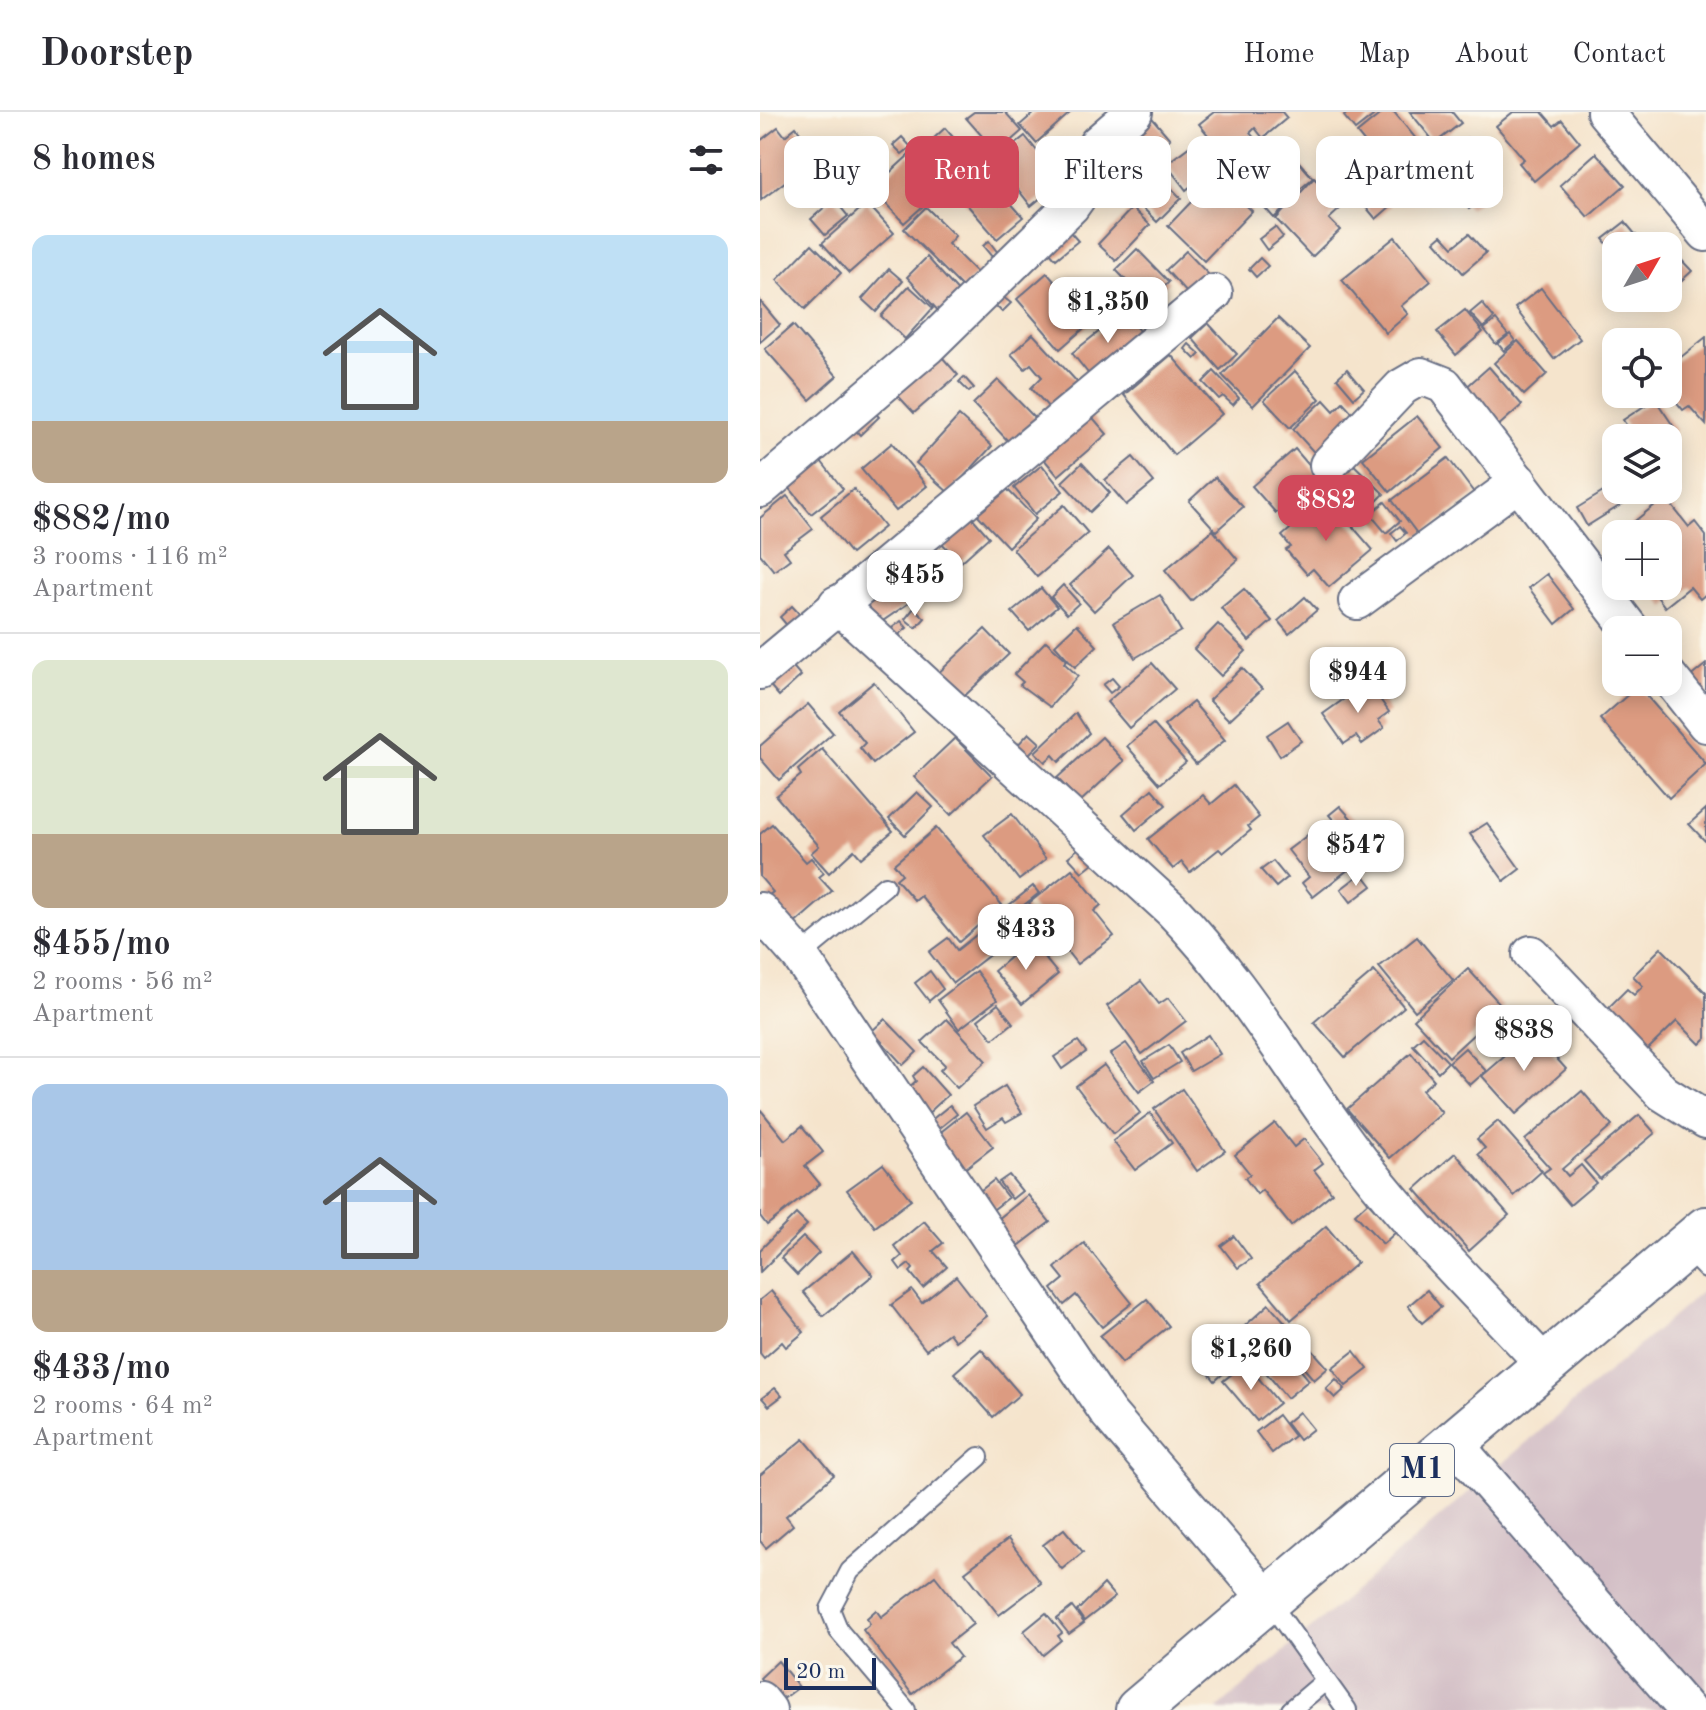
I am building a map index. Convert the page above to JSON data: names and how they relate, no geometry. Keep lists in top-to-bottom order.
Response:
{
  "streets": {
    "highway": ["M1"]
  },
  "scale_bar": "20 m",
  "north": "top right",
  "page": {
    "header": "Doorstep",
    "nav": [
      "Home",
      "Map",
      "About",
      "Contact"
    ],
    "heading": "8 homes",
    "chip": [
      "Buy",
      "Rent",
      "Filters",
      "New",
      "Apartment"
    ],
    "list": [
      {
        "name": "$882/mo",
        "note": "3 rooms · 116 m² · Apartment"
      },
      {
        "name": "$455/mo",
        "note": "2 rooms · 56 m² · Apartment"
      },
      {
        "name": "$433/mo",
        "note": "2 rooms · 64 m² · Apartment"
      }
    ],
    "map_buttons": ["+", "−"],
    "price": [
      "$1,350",
      "$882",
      "$455",
      "$944",
      "$547",
      "$433",
      "$838",
      "$1,260"
    ],
    "scale": "20 m"
  }
}
